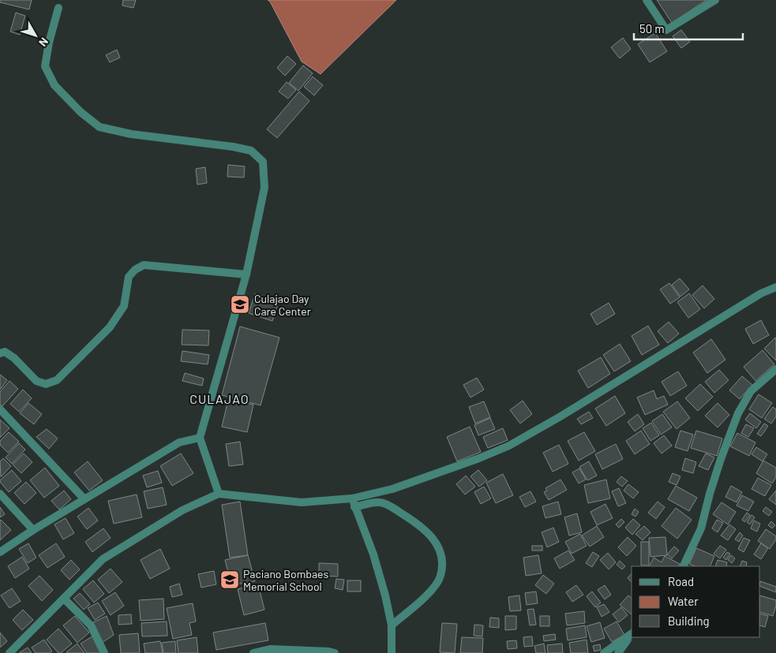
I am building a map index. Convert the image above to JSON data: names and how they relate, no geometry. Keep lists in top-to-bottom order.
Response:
{
  "districts": ["CULAJAO"],
  "places": {
    "school or university": ["Culajao Day Care Center", "Paciano Bombaes Memorial School"]
  },
  "legend": ["Road", "Water", "Building"],
  "scale_bar": "50 m",
  "north": "bottom right"
}
